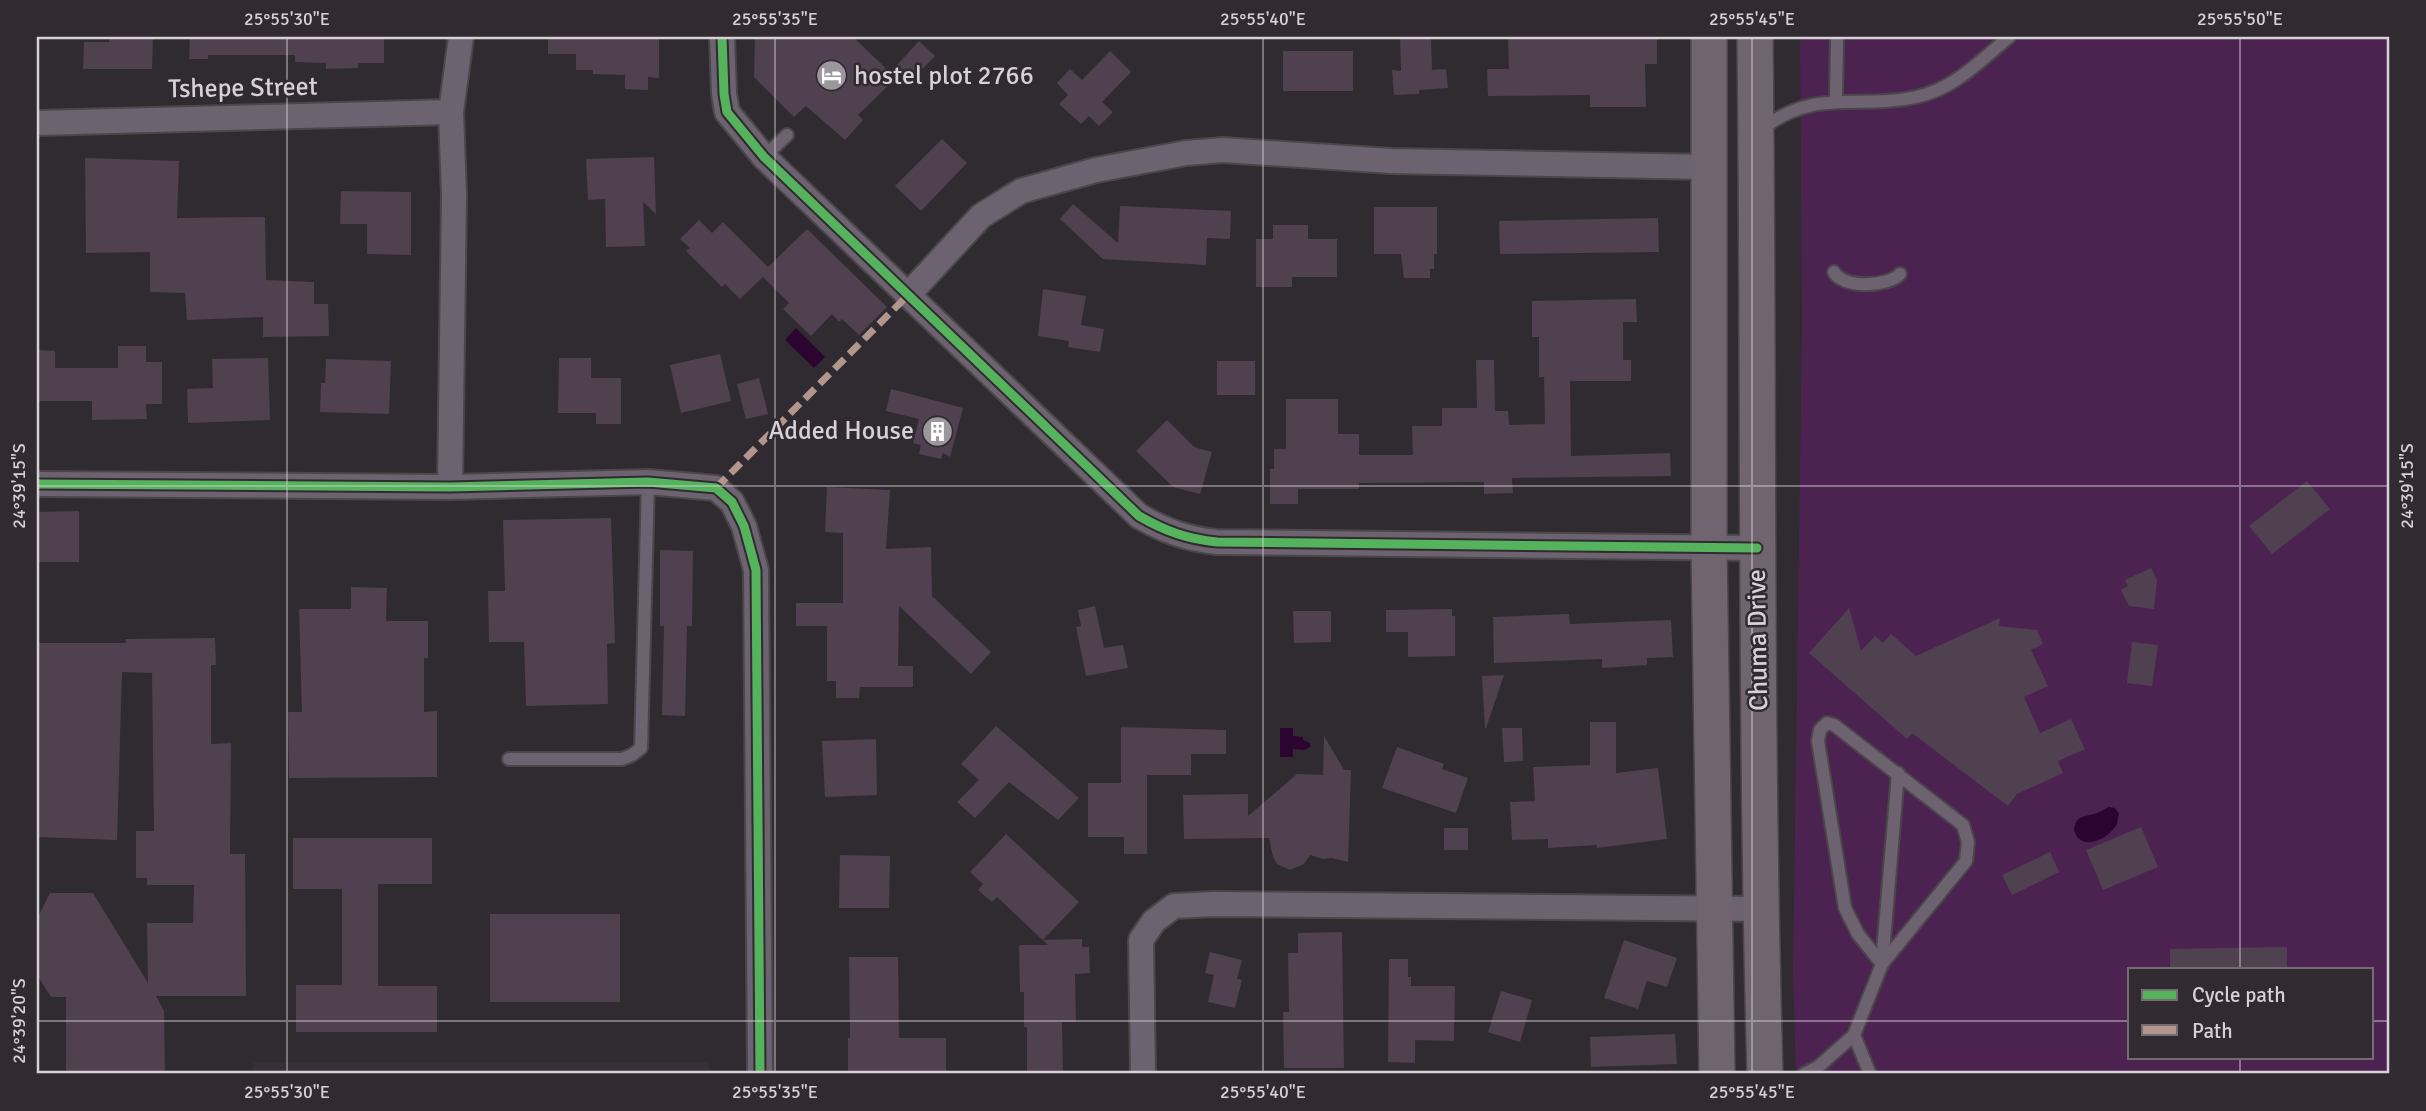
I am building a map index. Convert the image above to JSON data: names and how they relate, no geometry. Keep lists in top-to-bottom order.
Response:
{
  "streets": {
    "main road": ["Chuma Drive"],
    "street": ["Tshepe Street"]
  },
  "places": {
    "hotel": ["hostel plot 2766"],
    "building": ["Added House"]
  },
  "legend": ["Cycle path", "Path"],
  "coordinates": [
    "25°55'30\"E",
    "25°55'35\"E",
    "25°55'40\"E",
    "25°55'45\"E",
    "25°55'50\"E",
    "24°39'15\"S",
    "24°39'20\"S"
  ]
}
